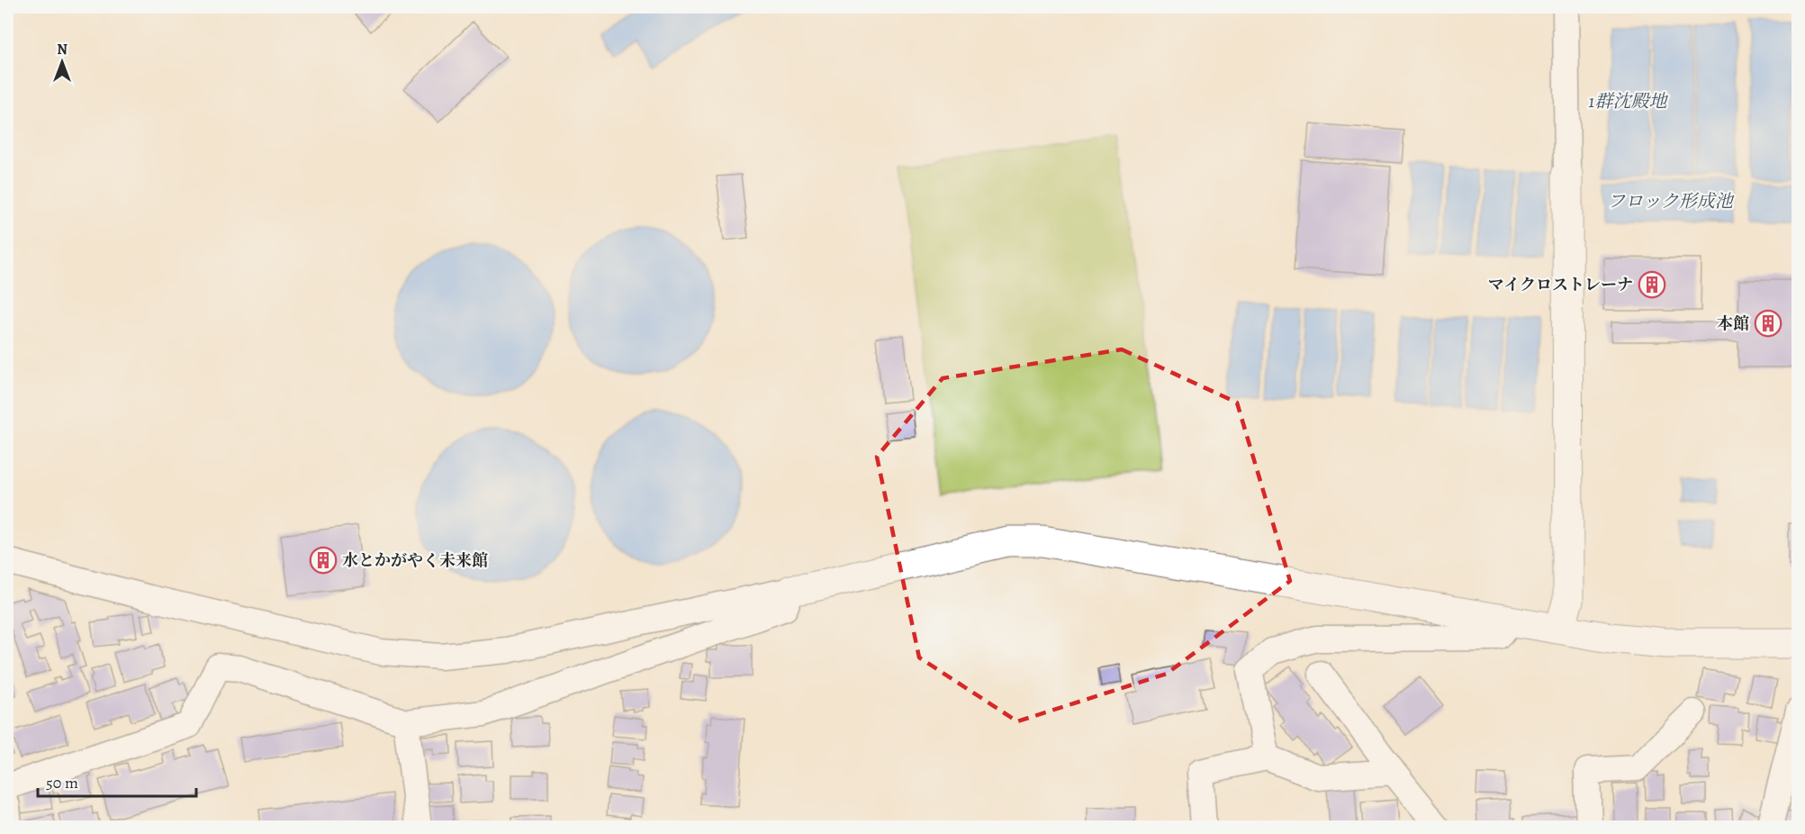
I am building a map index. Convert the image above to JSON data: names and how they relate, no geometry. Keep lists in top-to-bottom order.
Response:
{
  "water": ["1群沈殿地", "フロック形成池"],
  "places": {
    "building": ["マイクロストレーナ", "本館", "水とかがやく未来館"]
  },
  "scale_bar": "50 m",
  "north": "top"
}
